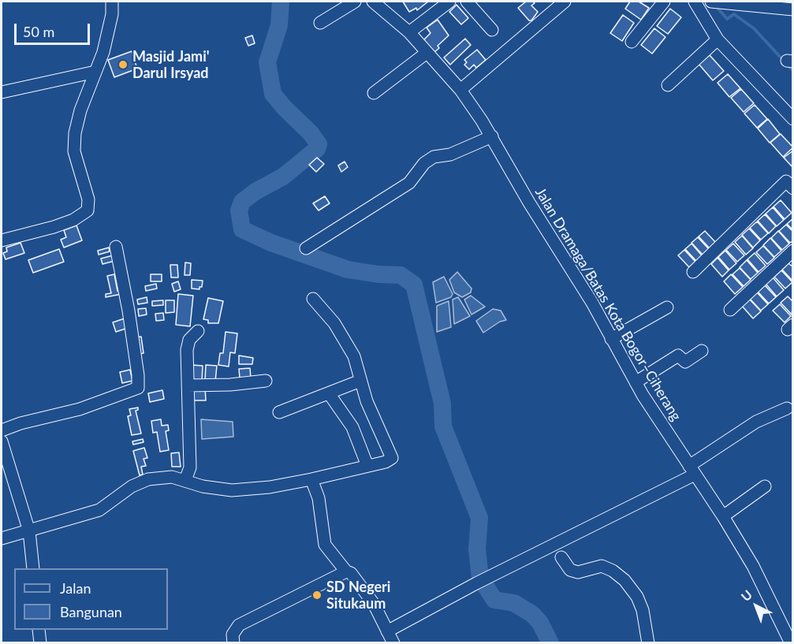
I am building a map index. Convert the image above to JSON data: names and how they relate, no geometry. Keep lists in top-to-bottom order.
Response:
{
  "streets": {
    "street": ["Jalan Dramaga/Batas Kota Bogor–Ciherang"]
  },
  "places": ["Masjid Jami' Darul Irsyad", "SD Negeri Situkaum"],
  "legend": ["Jalan", "Bangunan"],
  "scale_bar": "50 m",
  "north": "top left"
}
